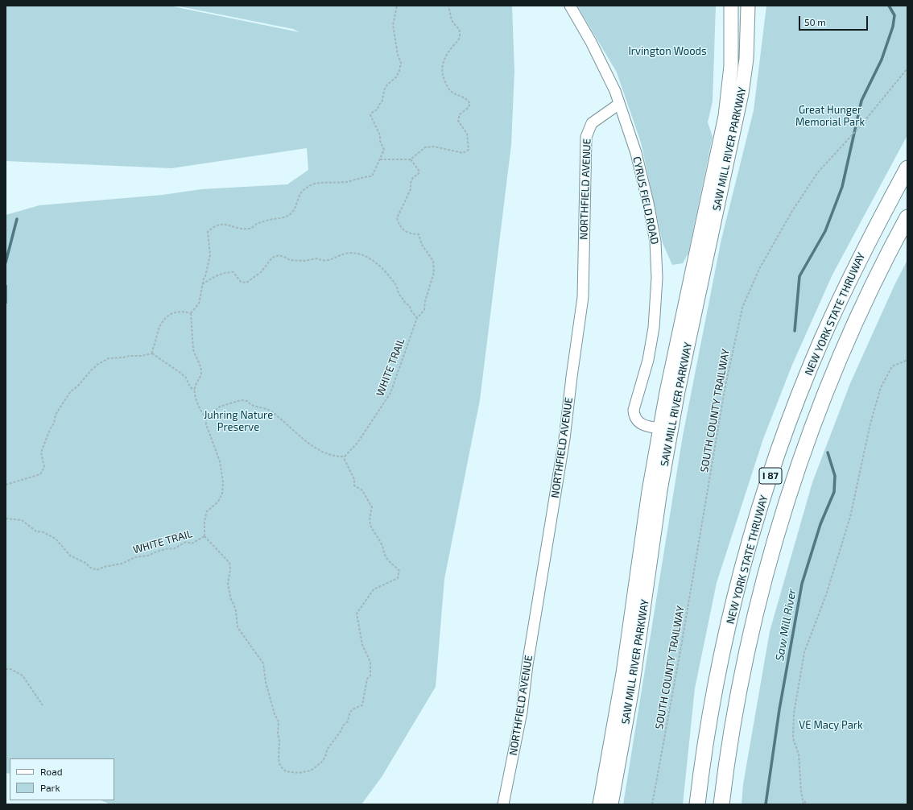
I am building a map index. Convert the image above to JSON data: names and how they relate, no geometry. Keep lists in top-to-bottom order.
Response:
{
  "streets": {
    "highway": ["SAW MILL RIVER PARKWAY", "NEW YORK STATE THRUWAY", "I 87"],
    "street": ["NORTHFIELD AVENUE", "CYRUS FIELD ROAD"],
    "path": ["WHITE TRAIL", "SOUTH COUNTY TRAILWAY"]
  },
  "crossings": [
    ["SAW MILL RIVER PARKWAY", "CYRUS FIELD ROAD"],
    ["NORTHFIELD AVENUE", "CYRUS FIELD ROAD"]
  ],
  "water": ["Saw Mill River"],
  "parks": [
    "Irvington Woods",
    "Great Hunger Memorial Park",
    "Juhring Nature Preserve",
    "VE Macy Park"
  ],
  "legend": ["Road", "Park"],
  "scale_bar": "50 m"
}
